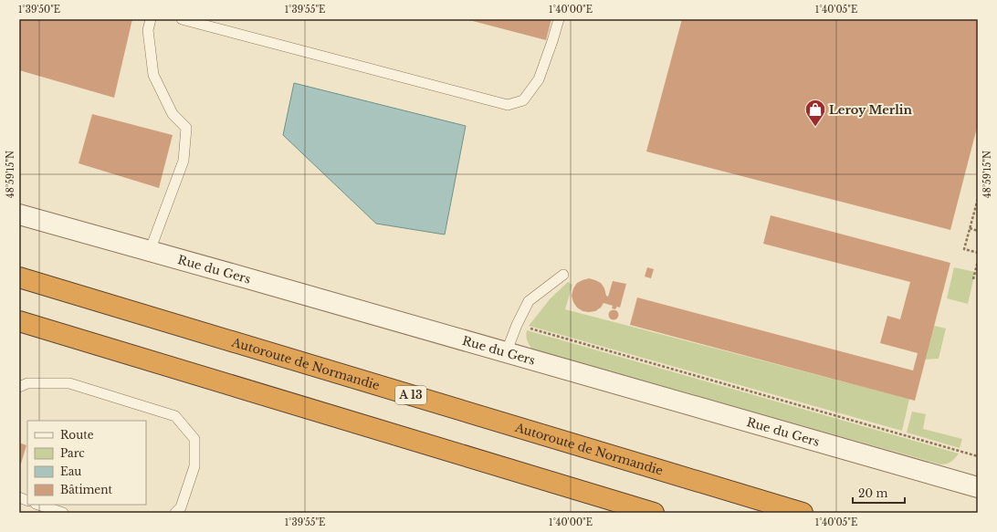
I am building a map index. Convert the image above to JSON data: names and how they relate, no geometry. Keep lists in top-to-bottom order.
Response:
{
  "streets": {
    "highway": ["Autoroute de Normandie", "A 13"],
    "street": ["Rue du Gers"]
  },
  "places": {
    "shop": ["Leroy Merlin"]
  },
  "legend": [
    "Route",
    "Parc",
    "Eau",
    "Bâtiment"
  ],
  "scale_bar": "20 m",
  "coordinates": [
    "1°39'50\"E",
    "1°39'55\"E",
    "1°40'00\"E",
    "1°40'05\"E",
    "48°59'15\"N"
  ]
}
